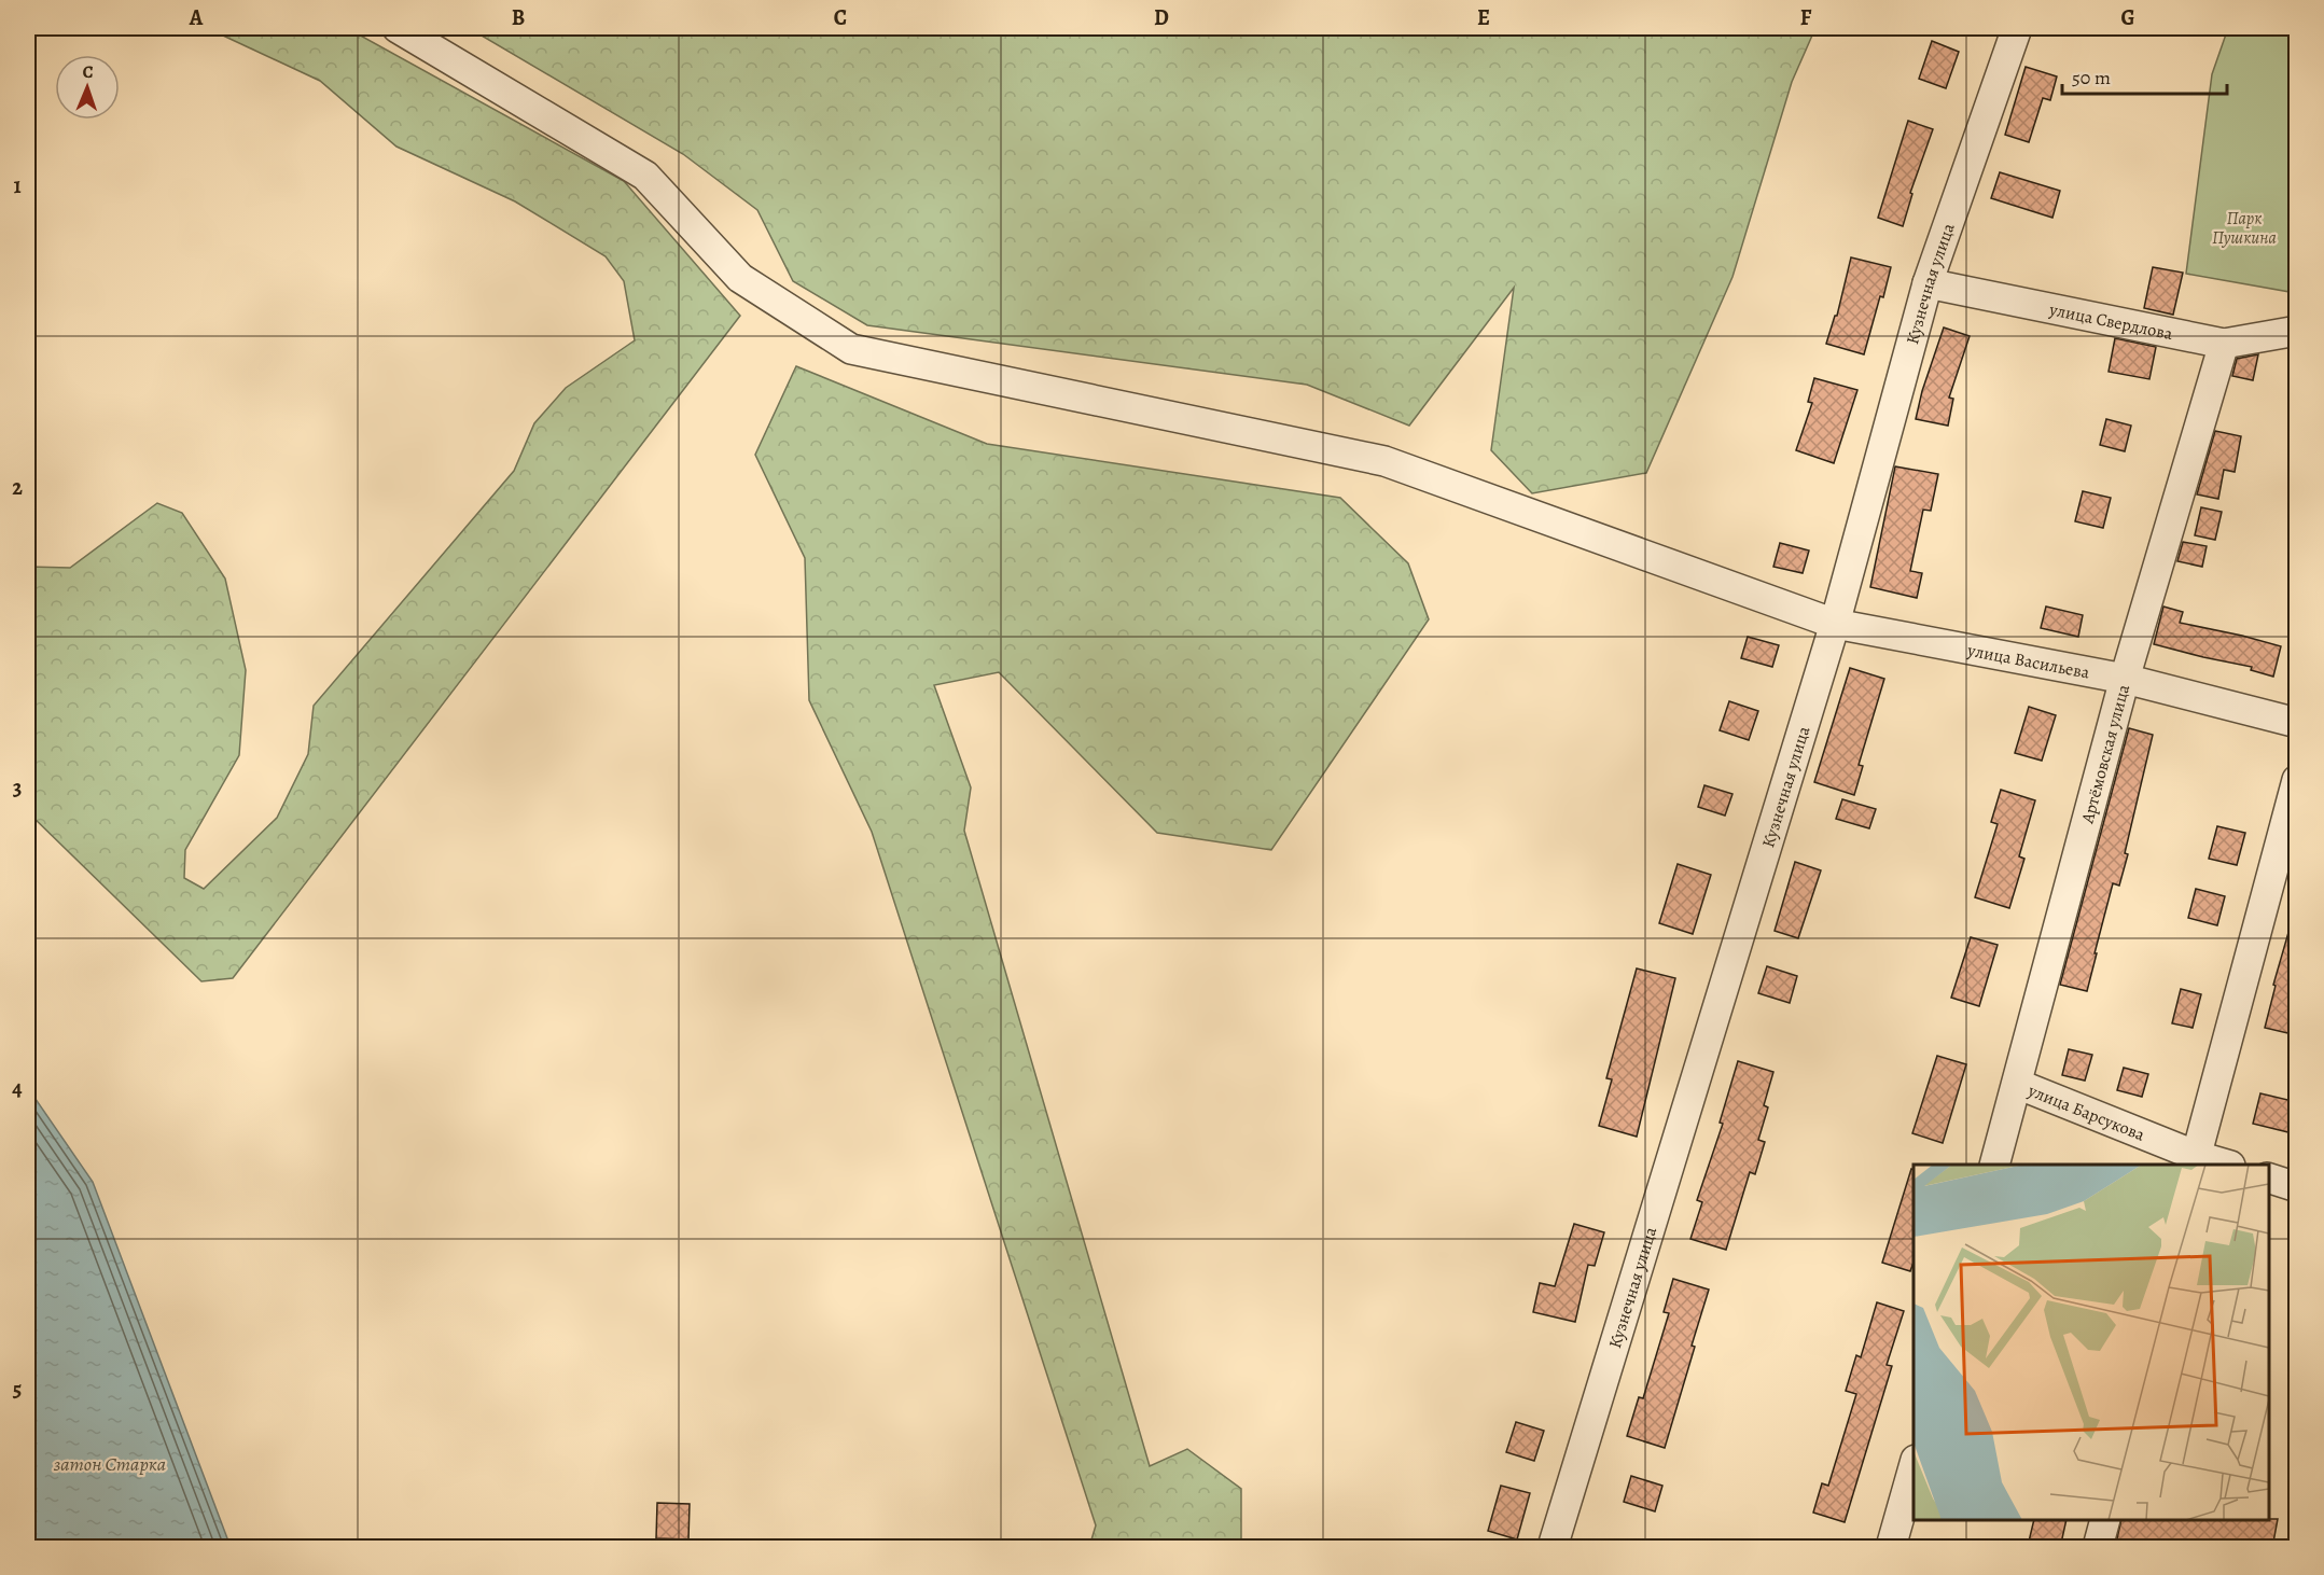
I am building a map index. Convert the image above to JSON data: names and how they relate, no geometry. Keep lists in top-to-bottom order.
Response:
{
  "streets": {
    "street": [
      "Кузнечная улица",
      "улица Свердлова",
      "улица Васильева",
      "Артёмовская улица",
      "улица Барсукова"
    ]
  },
  "crossings": [
    ["Кузнечная улица", "улица Свердлова"],
    ["Кузнечная улица", "улица Васильева"],
    ["улица Свердлова", "Артёмовская улица"],
    ["улица Васильева", "Артёмовская улица"],
    ["Артёмовская улица", "улица Барсукова"]
  ],
  "water": ["затон Старка"],
  "parks": ["Парк Пушкина"],
  "scale_bar": "50 m",
  "north": "top",
  "grid": {
    "columns": [
      "A",
      "B",
      "C",
      "D",
      "E",
      "F",
      "G"
    ],
    "rows": [
      "1",
      "2",
      "3",
      "4",
      "5"
    ]
  }
}
